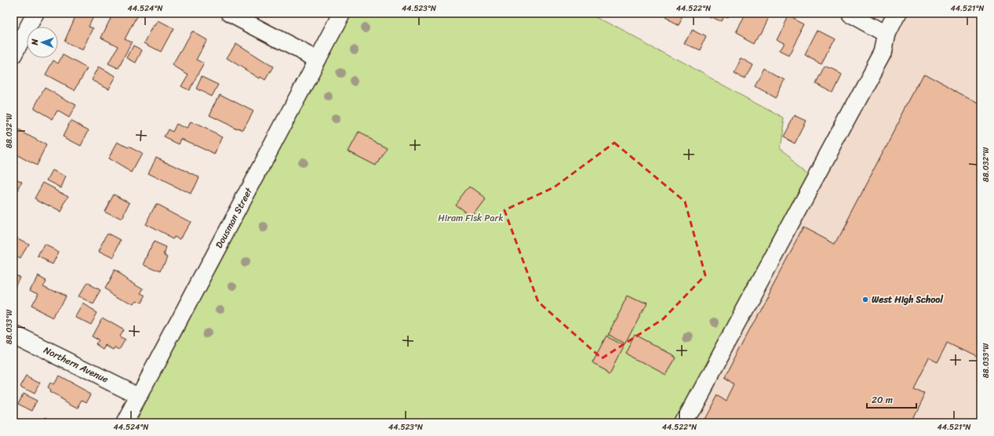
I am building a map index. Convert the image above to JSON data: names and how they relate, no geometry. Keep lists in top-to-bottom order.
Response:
{
  "streets": {
    "street": ["Dousman Street", "Northern Avenue"]
  },
  "crossings": [
    ["Dousman Street", "Northern Avenue"]
  ],
  "parks": ["Hiram Fisk Park"],
  "places": ["West High School"],
  "scale_bar": "20 m",
  "north": "left",
  "coordinates": [
    "44.524°N",
    "44.523°N",
    "44.522°N",
    "44.521°N",
    "88.032°W",
    "88.033°W"
  ]
}
